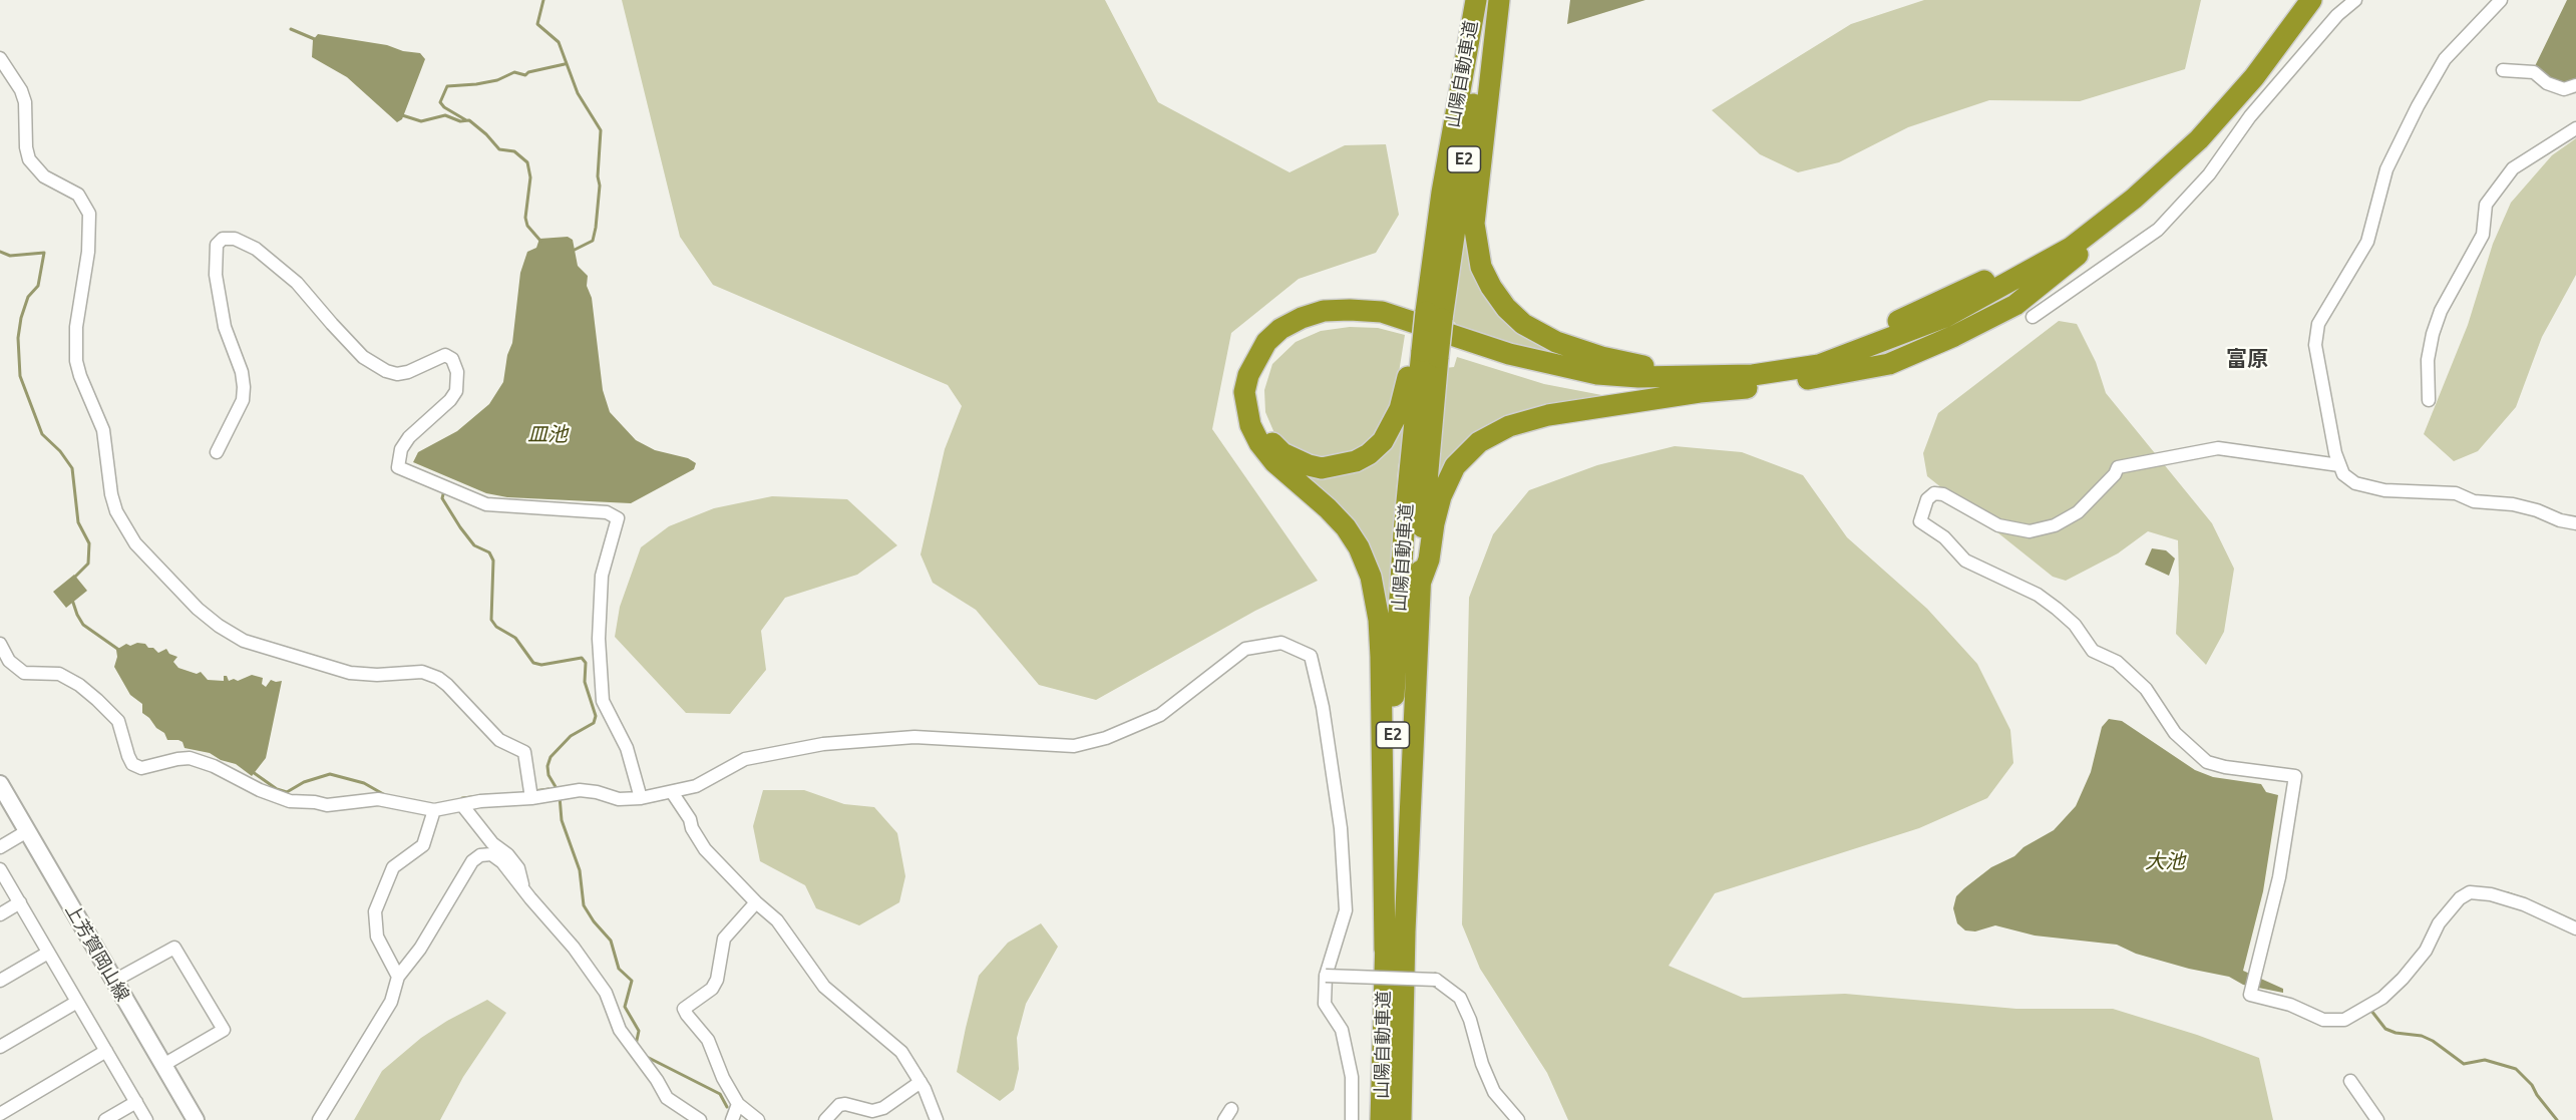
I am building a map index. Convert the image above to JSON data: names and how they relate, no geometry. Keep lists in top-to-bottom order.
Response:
{
  "streets": {
    "highway": ["山陽自動車道", "E2"],
    "main road": ["上芳賀岡山線"]
  },
  "districts": ["富原"],
  "water": ["皿池", "大池"]
}
